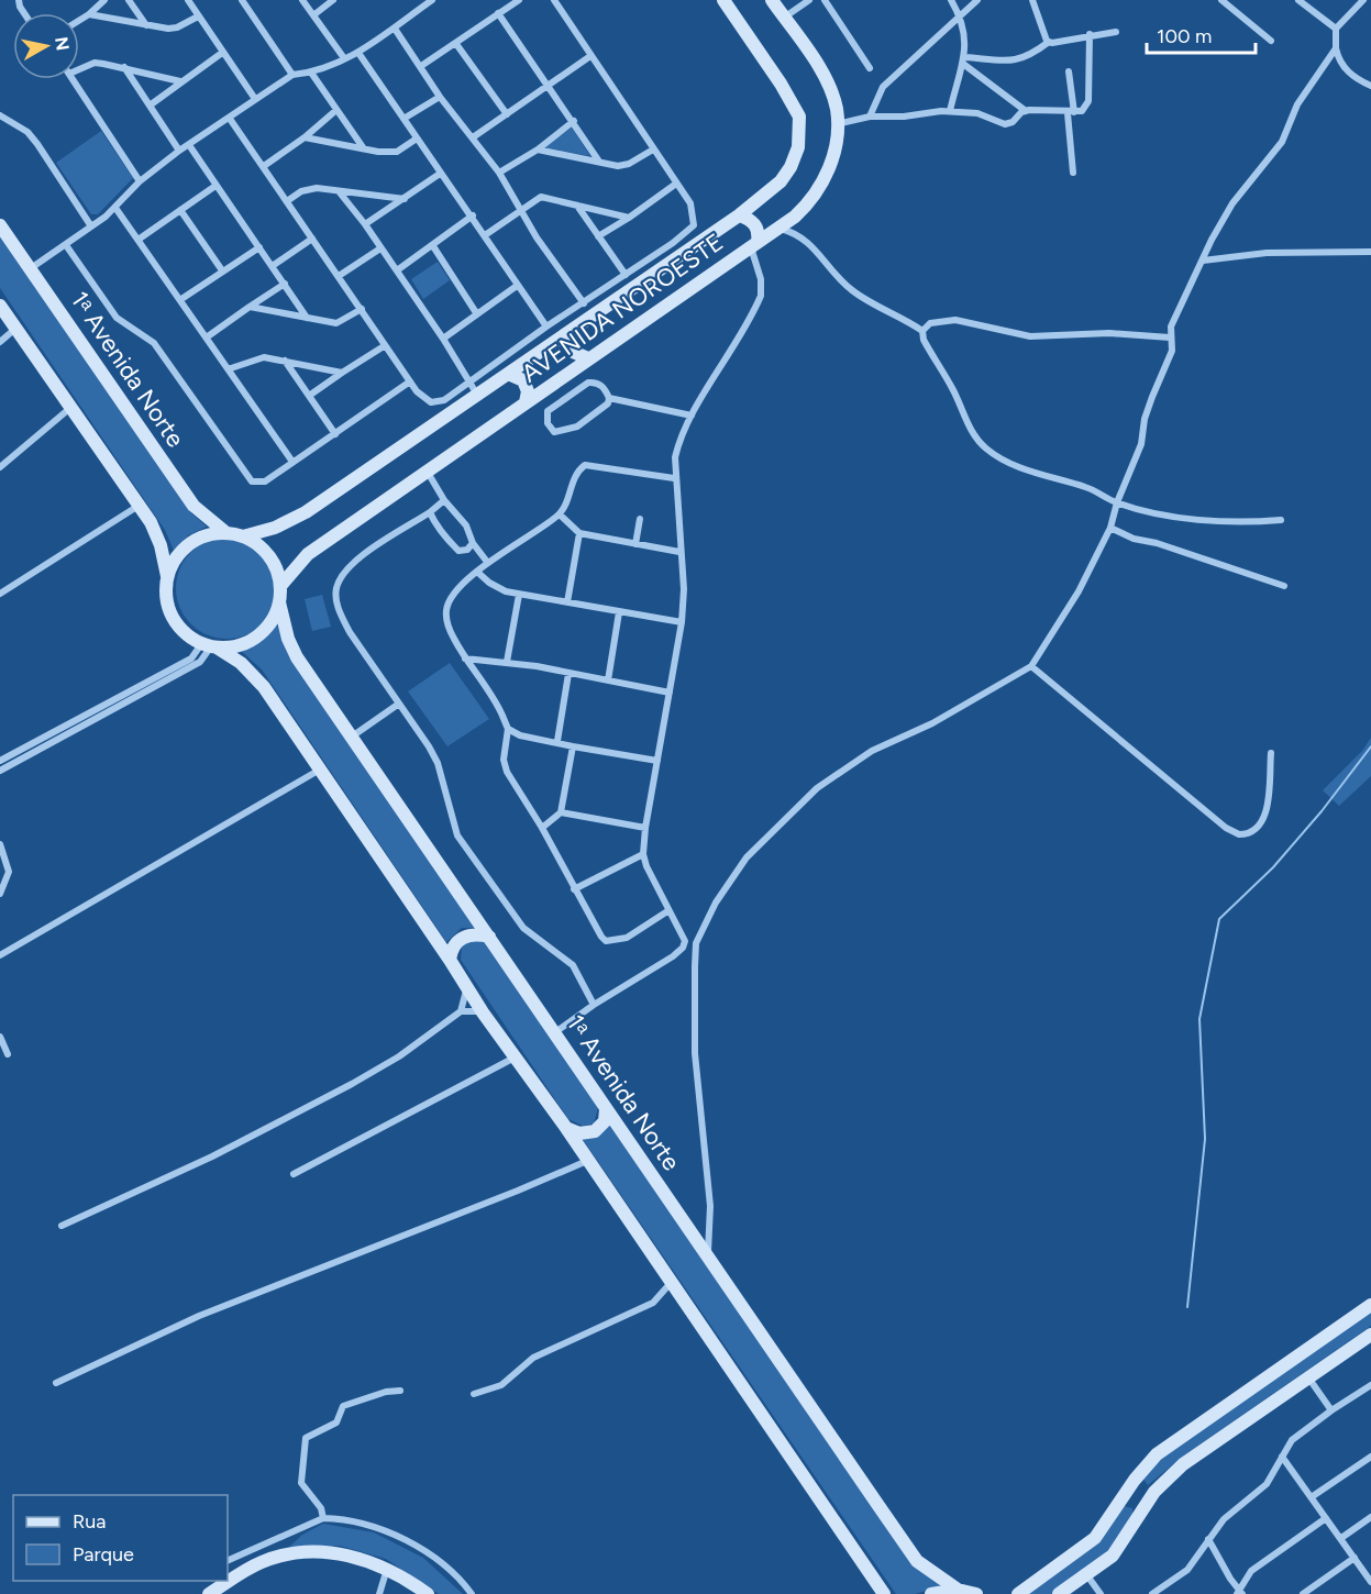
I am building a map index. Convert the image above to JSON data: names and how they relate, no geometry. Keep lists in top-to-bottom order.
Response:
{
  "streets": {
    "main road": ["AVENIDA NOROESTE", "1ᵃ Avenida Norte"]
  },
  "crossings": [
    ["AVENIDA NOROESTE", "1ᵃ Avenida Norte"]
  ],
  "legend": ["Rua", "Parque"],
  "scale_bar": "100 m",
  "north": "right"
}
